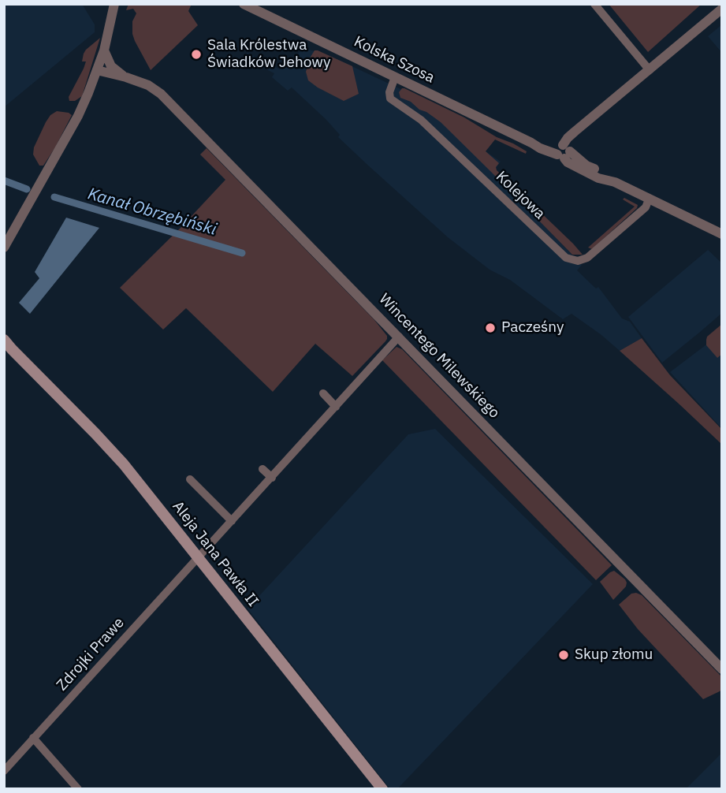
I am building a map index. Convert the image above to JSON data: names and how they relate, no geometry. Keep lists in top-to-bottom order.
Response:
{
  "streets": {
    "main road": ["Aleja Jana Pawła II"],
    "street": [
      "Kolska Szosa",
      "Kolejowa",
      "Wincentego Milewskiego",
      "Zdrojki Prawe"
    ]
  },
  "crossings": [
    ["Kolska Szosa", "Kolejowa"],
    ["Wincentego Milewskiego", "Zdrojki Prawe"],
    ["Aleja Jana Pawła II", "Zdrojki Prawe"]
  ],
  "water": ["Kanał Obrzębiński"],
  "places": ["Sala Królestwa Świadków Jehowy", "Pacześny", "Skup złomu"]
}
